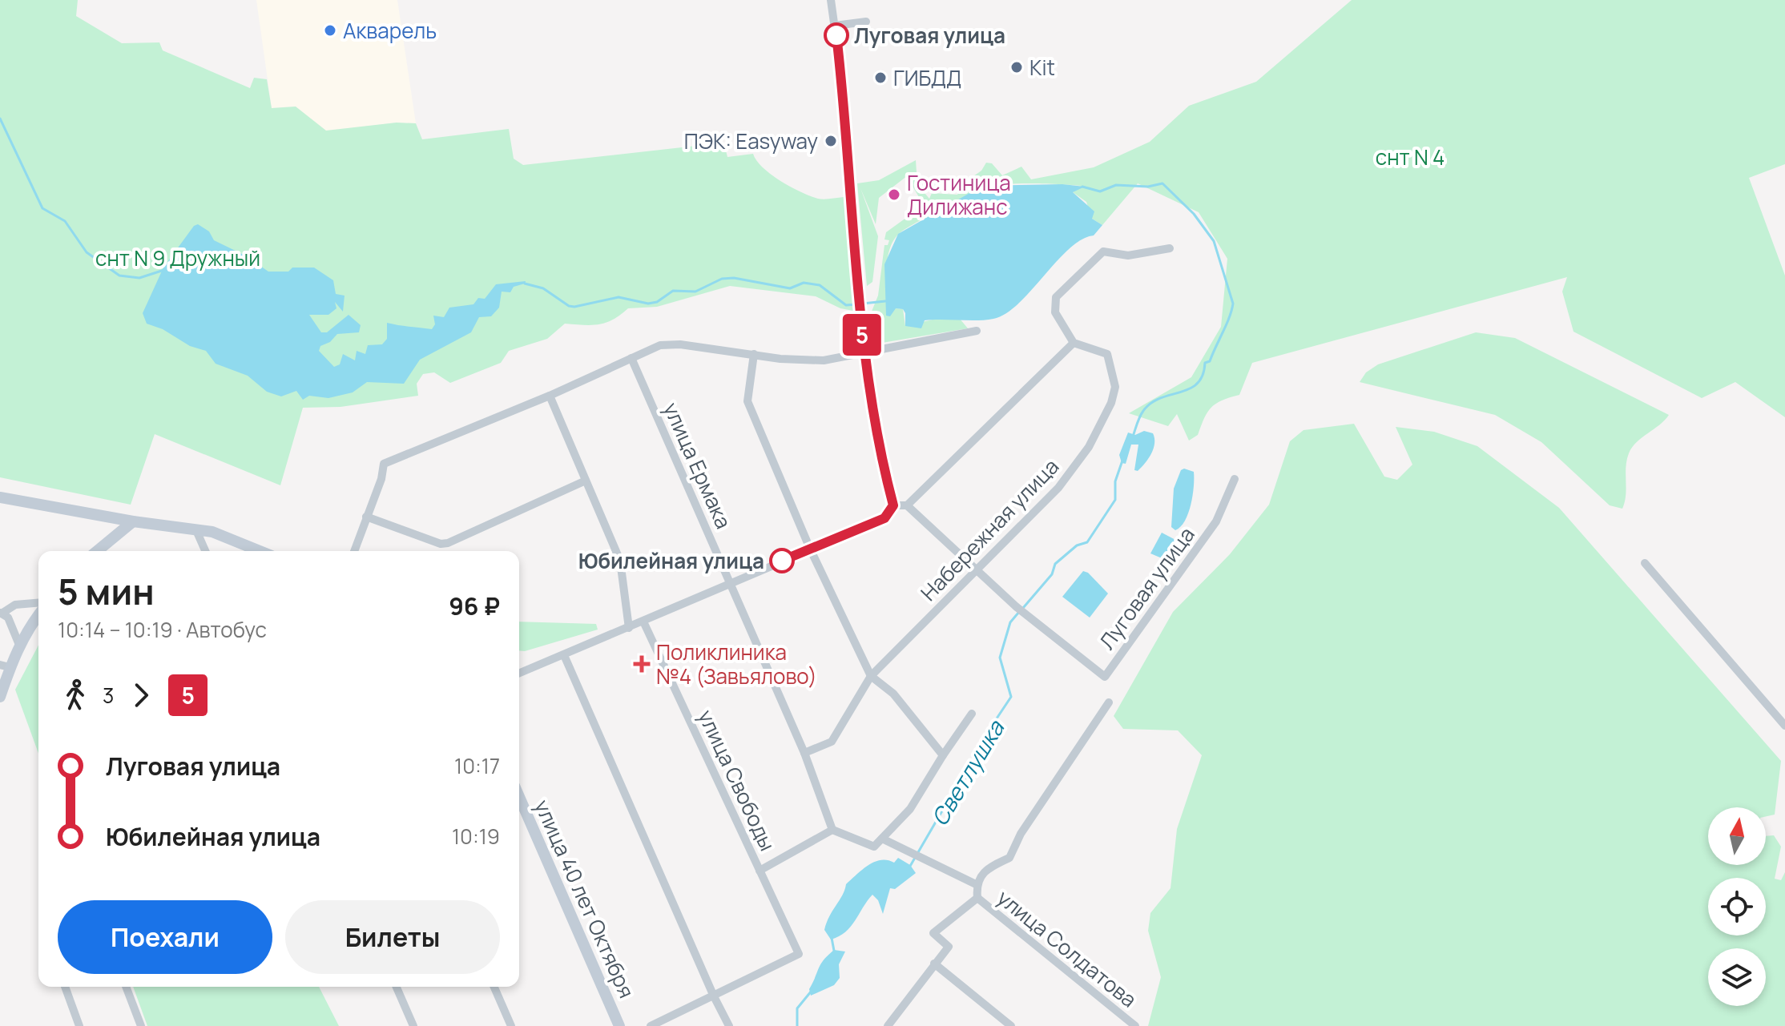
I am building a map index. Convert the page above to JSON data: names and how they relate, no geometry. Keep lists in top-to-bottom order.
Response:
{
  "streets": {
    "main road": ["улица 40 лет Октября"],
    "street": [
      "улица Ермака",
      "Набережная улица",
      "Луговая улица",
      "улица Свободы",
      "улица Солдатова"
    ]
  },
  "crossings": [
    ["улица Ермака", "Набережная улица"],
    ["Набережная улица", "Луговая улица"]
  ],
  "water": ["Светлушка"],
  "parks": ["снт N 4", "снт N 9 Дружный"],
  "places": {
    "other": [
      "Акварель",
      "Луговая улица",
      "Kit",
      "ГИБДД",
      "ПЭК: Easyway",
      "Гостиница Дилижанс",
      "Юбилейная улица"
    ],
    "health": ["Поликлиника №4 (Завьялово)"]
  },
  "lines": ["bus line 5"],
  "north": "top",
  "page": {
    "on_map": "5",
    "heading": ["5 мин", "10:14 – 10:19 · Автобус", "96 ₽"],
    "legs": ["3", "5"],
    "list": [
      {
        "name": "Луговая улица",
        "value": "10:17"
      },
      {
        "name": "Юбилейная улица",
        "value": "10:19"
      }
    ],
    "buttons": ["Поехали", "Билеты"]
  }
}
